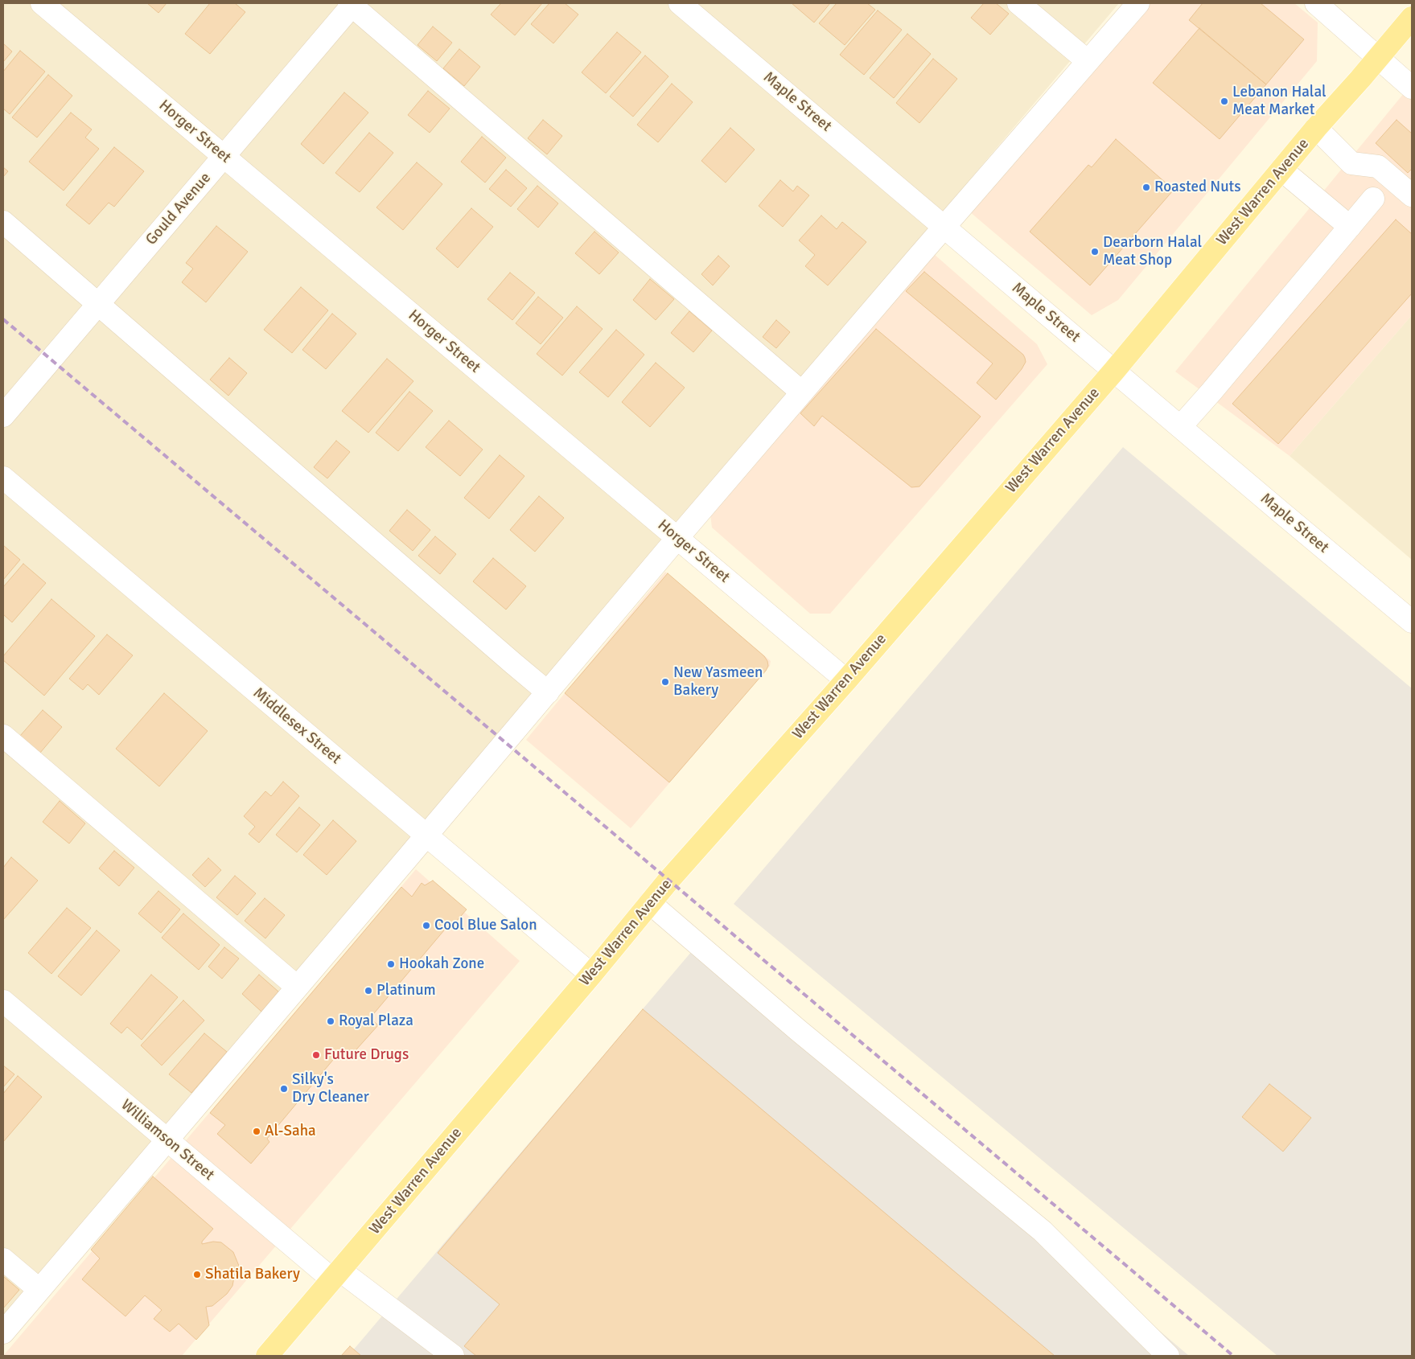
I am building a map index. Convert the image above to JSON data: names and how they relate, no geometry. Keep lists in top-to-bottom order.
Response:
{
  "streets": {
    "main road": ["West Warren Avenue"],
    "street": [
      "Maple Street",
      "Horger Street",
      "Gould Avenue",
      "Middlesex Street",
      "Williamson Street"
    ]
  },
  "crossings": [
    ["Maple Street", "West Warren Avenue"],
    ["Horger Street", "West Warren Avenue"],
    ["Horger Street", "Gould Avenue"],
    ["West Warren Avenue", "Middlesex Street"],
    ["West Warren Avenue", "Williamson Street"]
  ],
  "places": [
    "Lebanon Halal Meat Market",
    "Roasted Nuts",
    "Dearborn Halal Meat Shop",
    "New Yasmeen Bakery",
    "Cool Blue Salon",
    "Hookah Zone",
    "Platinum",
    "Royal Plaza",
    "Future Drugs",
    "Silky's Dry Cleaner",
    "Al-Saha",
    "Shatila Bakery"
  ]
}
